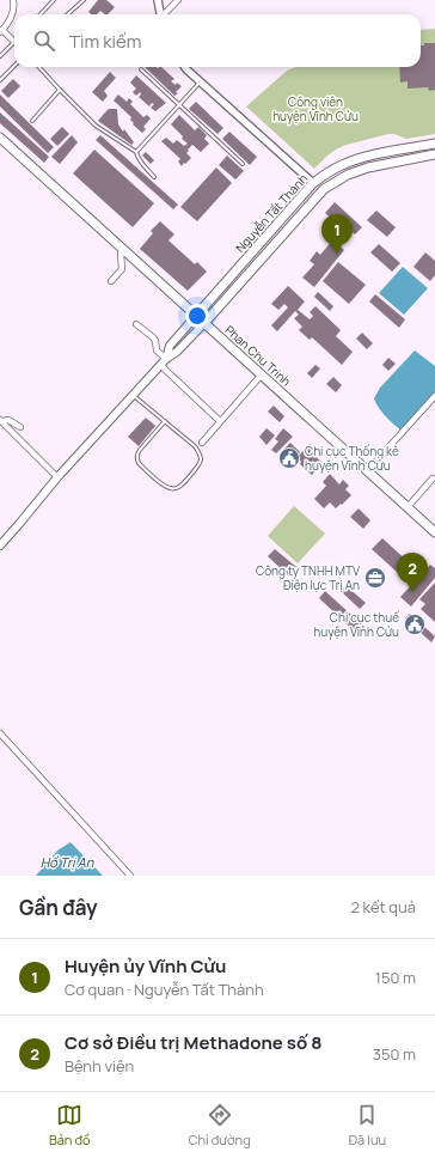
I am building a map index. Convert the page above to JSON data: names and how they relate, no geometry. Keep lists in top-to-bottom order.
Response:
{
  "streets": {
    "main road": ["Nguyễn Tất Thành", "Phan Chu Trinh"]
  },
  "crossings": [
    ["Nguyễn Tất Thành", "Phan Chu Trinh"]
  ],
  "water": ["Hồ Trị An"],
  "parks": ["Công viên huyện Vĩnh Cửu"],
  "places": {
    "public building": ["Chi cục Thống kê huyện Vĩnh Cửu", "Chi cục thuế huyện Vĩnh Cửu"],
    "office": ["Công ty TNHH MTV Điện lực Trị An"]
  },
  "page": {
    "search": "Tìm kiếm",
    "pins": ["1", "2"],
    "heading": ["Gần đây", "2 kết quả"],
    "list": [
      {
        "mark": "1",
        "name": "Huyện ủy Vĩnh Cửu",
        "note": "Cơ quan · Nguyễn Tất Thành",
        "value": "150 m"
      },
      {
        "mark": "2",
        "name": "Cơ sở Điều trị Methadone số 8",
        "note": "Bệnh viện",
        "value": "350 m"
      }
    ],
    "nav": ["Bản đồ", "Chỉ đường", "Đã lưu"]
  }
}
